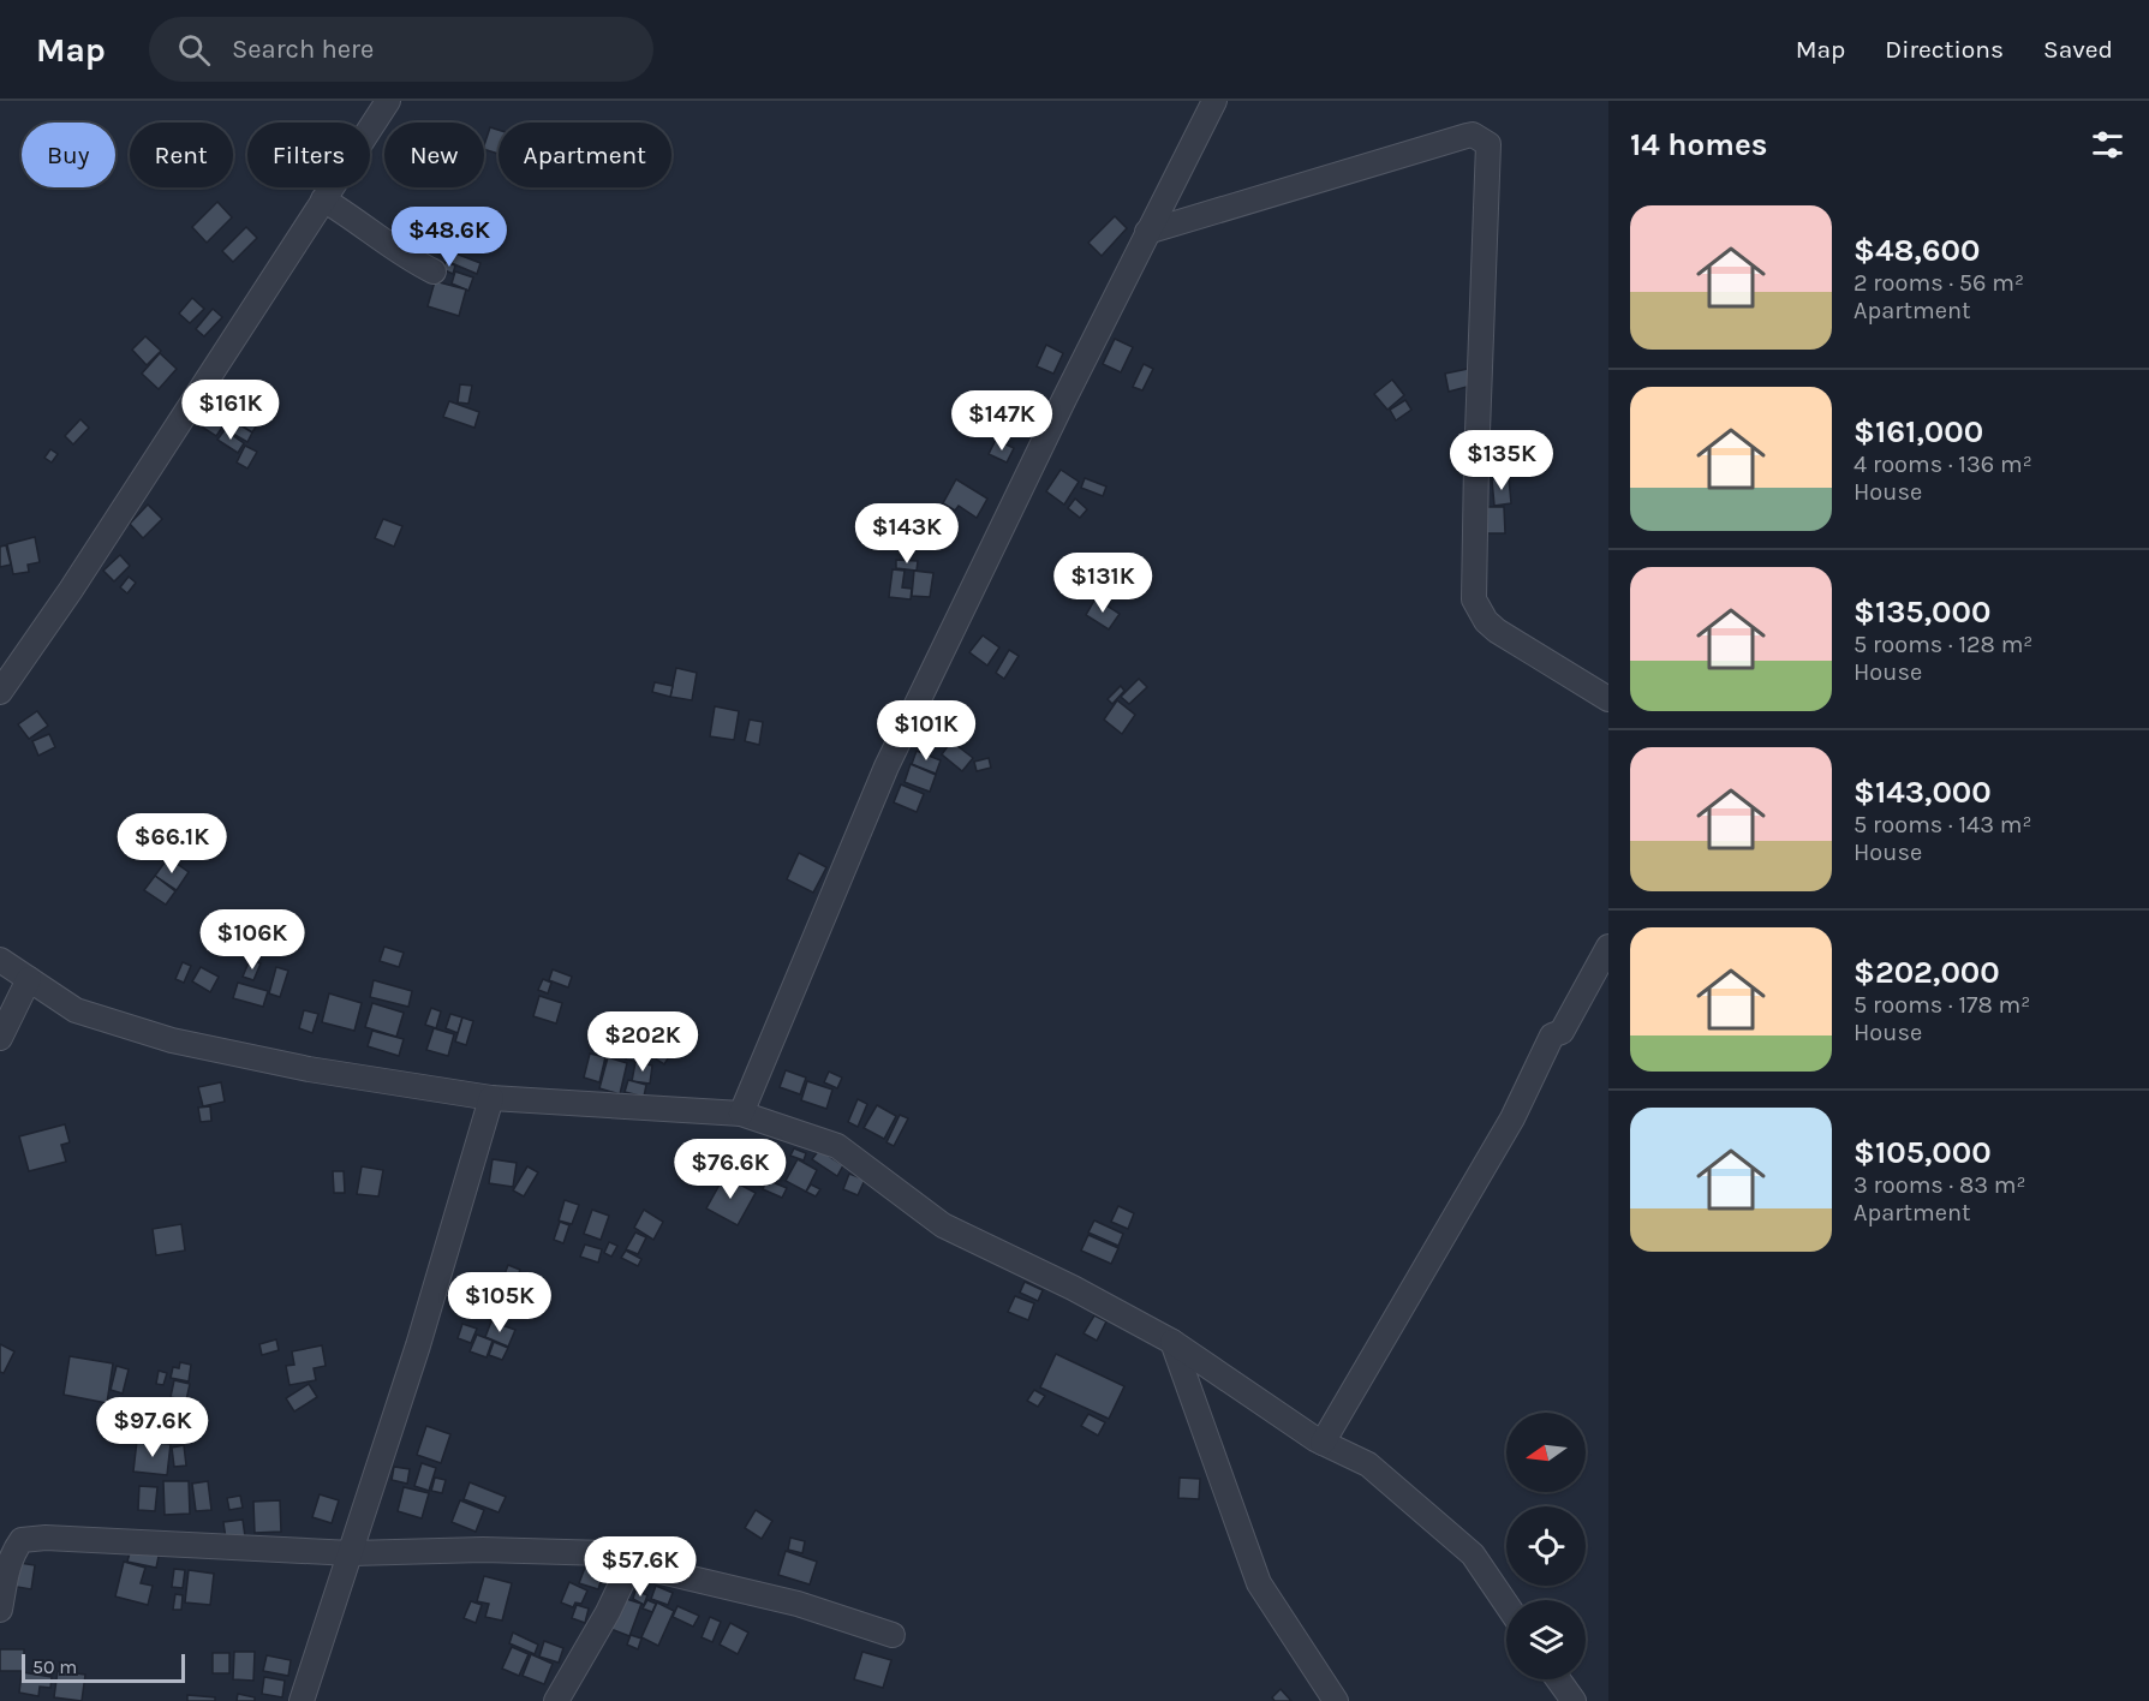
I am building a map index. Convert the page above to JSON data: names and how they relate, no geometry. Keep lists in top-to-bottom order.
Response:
{
  "scale_bar": "50 m",
  "north": "left",
  "page": {
    "header": "Map",
    "search": "Search here",
    "nav": ["Map", "Directions", "Saved"],
    "heading": "14 homes",
    "chip": [
      "Buy",
      "Rent",
      "Filters",
      "New",
      "Apartment"
    ],
    "list": [
      {
        "name": "$48,600",
        "note": "2 rooms · 56 m² · Apartment"
      },
      {
        "name": "$161,000",
        "note": "4 rooms · 136 m² · House"
      },
      {
        "name": "$135,000",
        "note": "5 rooms · 128 m² · House"
      },
      {
        "name": "$143,000",
        "note": "5 rooms · 143 m² · House"
      },
      {
        "name": "$202,000",
        "note": "5 rooms · 178 m² · House"
      },
      {
        "name": "$105,000",
        "note": "3 rooms · 83 m² · Apartment"
      }
    ],
    "price": [
      "$48.6K",
      "$161K",
      "$147K",
      "$135K",
      "$143K",
      "$131K",
      "$101K",
      "$66.1K",
      "$106K",
      "$202K",
      "$76.6K",
      "$105K",
      "$97.6K",
      "$57.6K"
    ],
    "scale": "50 m"
  }
}
